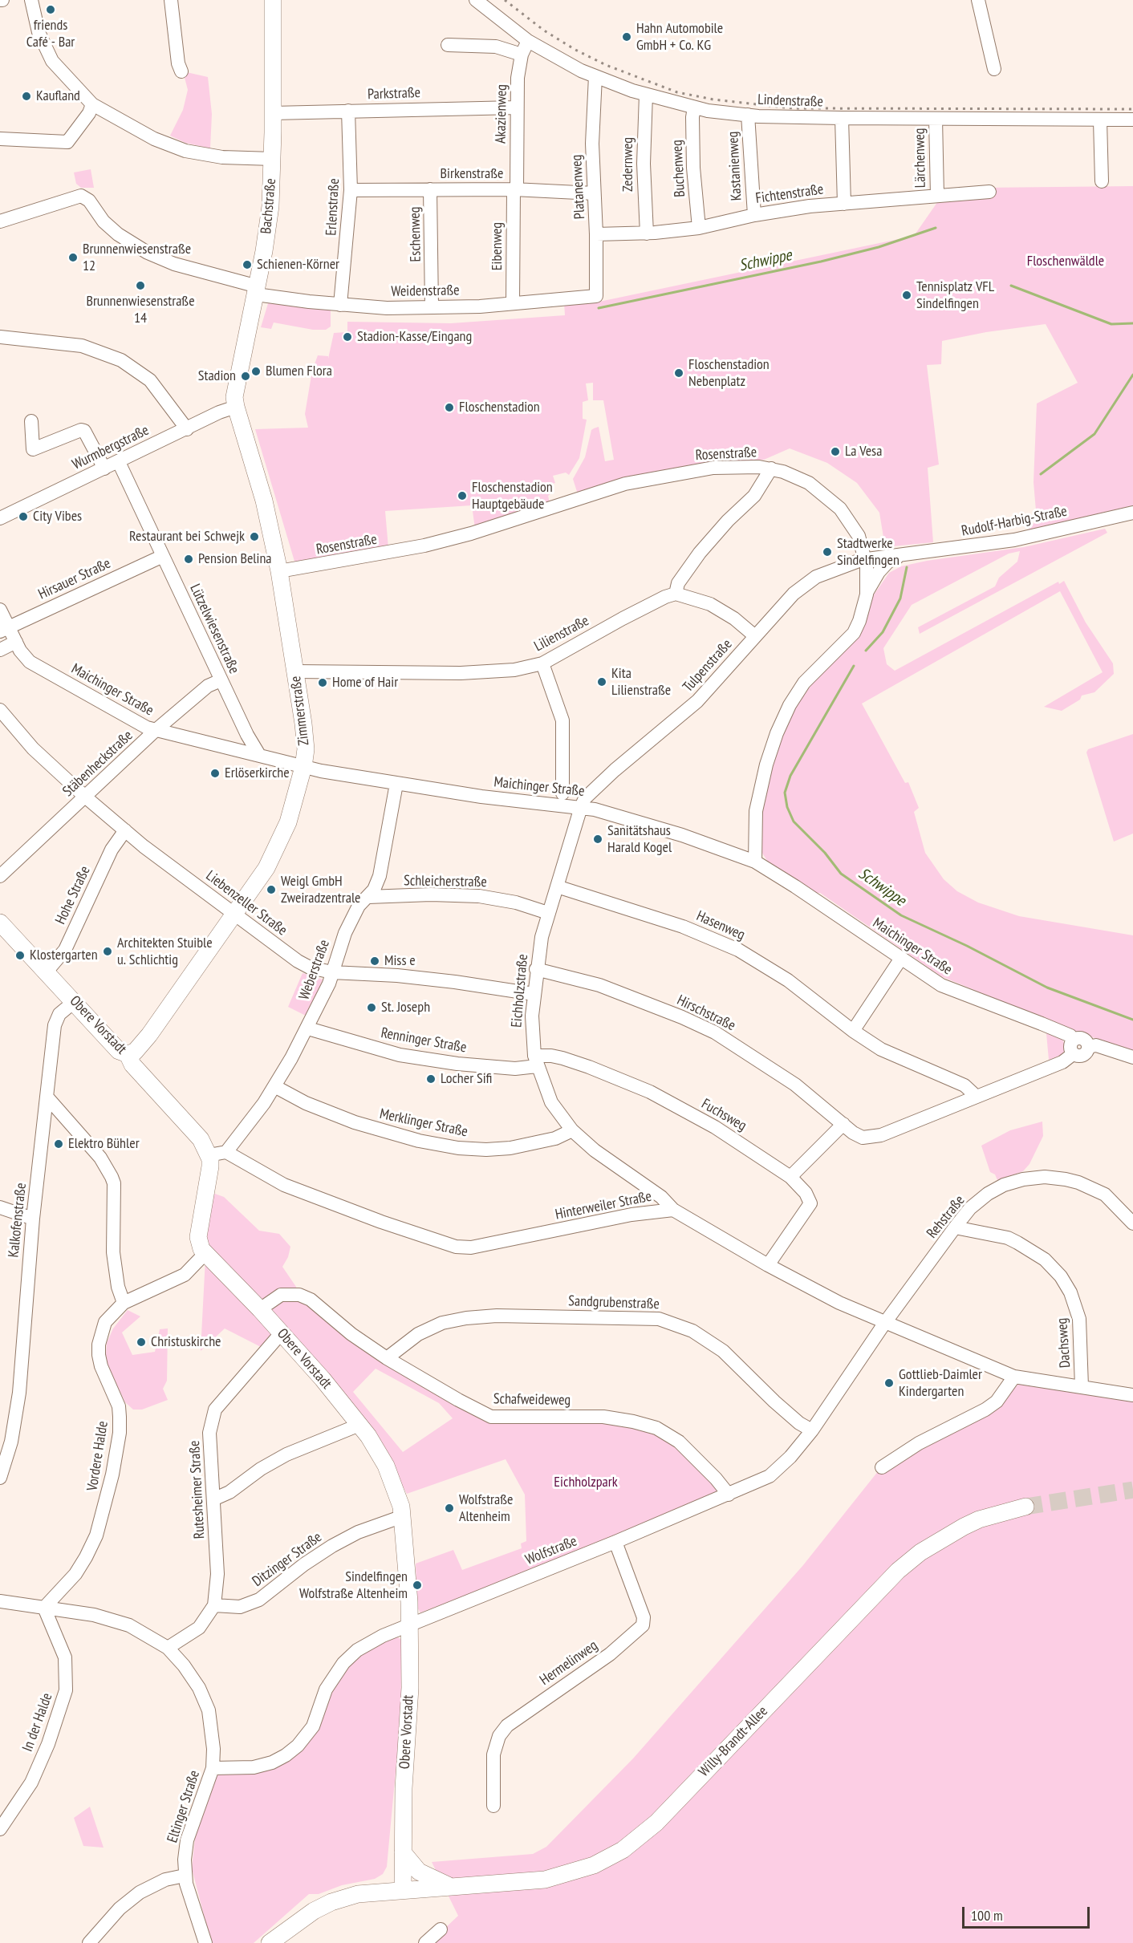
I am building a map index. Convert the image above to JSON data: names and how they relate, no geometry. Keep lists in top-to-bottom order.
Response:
{
  "streets": {
    "main road": [
      "Bachstraße",
      "Zimmerstraße",
      "Obere Vorstadt",
      "Willy-Brandt-Allee"
    ],
    "street": [
      "Parkstraße",
      "Lindenstraße",
      "Akazienweg",
      "Lärchenweg",
      "Zedernweg",
      "Kastanienweg",
      "Buchenweg",
      "Birkenstraße",
      "Platanenweg",
      "Fichtenstraße",
      "Erlenstraße",
      "Eschenweg",
      "Eibenweg",
      "Weidenstraße",
      "Wurmbergstraße",
      "Rosenstraße",
      "Rudolf-Harbig-Straße",
      "Hirsauer Straße",
      "Lützelwiesenstraße",
      "Lilienstraße",
      "Tulpenstraße",
      "Maichinger Straße",
      "Stäbenheckstraße",
      "Schleicherstraße",
      "Hohe Straße",
      "Liebenzeller Straße",
      "Hasenweg",
      "Weberstraße",
      "Eichholzstraße",
      "Hirschstraße",
      "Renninger Straße",
      "Fuchsweg",
      "Merklinger Straße",
      "Hinterweiler Straße",
      "Rehstraße",
      "Kalkofenstraße",
      "Sandgrubenstraße",
      "Dachsweg",
      "Schafweideweg",
      "Vordere Halde",
      "Rutesheimer Straße",
      "Wolfstraße",
      "Ditzinger Straße",
      "Hermelinweg",
      "In der Halde",
      "Eltinger Straße"
    ]
  },
  "crossings": [
    ["Parkstraße", "Akazienweg"],
    ["Parkstraße", "Bachstraße"],
    ["Parkstraße", "Erlenstraße"],
    ["Lindenstraße", "Akazienweg"],
    ["Lindenstraße", "Lärchenweg"],
    ["Lindenstraße", "Zedernweg"],
    ["Lindenstraße", "Kastanienweg"],
    ["Lindenstraße", "Buchenweg"],
    ["Lindenstraße", "Platanenweg"],
    ["Akazienweg", "Birkenstraße"],
    ["Akazienweg", "Eibenweg"],
    ["Lärchenweg", "Fichtenstraße"],
    ["Zedernweg", "Fichtenstraße"],
    ["Kastanienweg", "Fichtenstraße"],
    ["Buchenweg", "Fichtenstraße"],
    ["Birkenstraße", "Platanenweg"],
    ["Birkenstraße", "Erlenstraße"],
    ["Birkenstraße", "Eschenweg"],
    ["Birkenstraße", "Eibenweg"],
    ["Platanenweg", "Fichtenstraße"],
    ["Platanenweg", "Weidenstraße"],
    ["Bachstraße", "Weidenstraße"],
    ["Bachstraße", "Wurmbergstraße"],
    ["Bachstraße", "Zimmerstraße"],
    ["Erlenstraße", "Weidenstraße"],
    ["Eschenweg", "Weidenstraße"],
    ["Eibenweg", "Weidenstraße"],
    ["Wurmbergstraße", "Lützelwiesenstraße"],
    ["Wurmbergstraße", "Zimmerstraße"],
    ["Rosenstraße", "Rudolf-Harbig-Straße"],
    ["Rosenstraße", "Tulpenstraße"],
    ["Rosenstraße", "Maichinger Straße"],
    ["Rosenstraße", "Zimmerstraße"],
    ["Rudolf-Harbig-Straße", "Tulpenstraße"],
    ["Hirsauer Straße", "Lützelwiesenstraße"],
    ["Hirsauer Straße", "Maichinger Straße"],
    ["Lützelwiesenstraße", "Maichinger Straße"],
    ["Lützelwiesenstraße", "Stäbenheckstraße"],
    ["Lilienstraße", "Zimmerstraße"],
    ["Tulpenstraße", "Maichinger Straße"],
    ["Tulpenstraße", "Eichholzstraße"],
    ["Maichinger Straße", "Zimmerstraße"],
    ["Maichinger Straße", "Stäbenheckstraße"],
    ["Maichinger Straße", "Weberstraße"],
    ["Maichinger Straße", "Eichholzstraße"],
    ["Maichinger Straße", "Hirschstraße"],
    ["Zimmerstraße", "Liebenzeller Straße"],
    ["Zimmerstraße", "Obere Vorstadt"],
    ["Stäbenheckstraße", "Liebenzeller Straße"],
    ["Schleicherstraße", "Weberstraße"],
    ["Schleicherstraße", "Eichholzstraße"],
    ["Hohe Straße", "Liebenzeller Straße"],
    ["Hohe Straße", "Obere Vorstadt"],
    ["Liebenzeller Straße", "Weberstraße"],
    ["Liebenzeller Straße", "Eichholzstraße"],
    ["Hasenweg", "Eichholzstraße"],
    ["Hasenweg", "Hirschstraße"],
    ["Weberstraße", "Renninger Straße"],
    ["Weberstraße", "Merklinger Straße"],
    ["Weberstraße", "Hinterweiler Straße"],
    ["Eichholzstraße", "Hirschstraße"],
    ["Eichholzstraße", "Renninger Straße"],
    ["Eichholzstraße", "Fuchsweg"],
    ["Eichholzstraße", "Merklinger Straße"],
    ["Eichholzstraße", "Hinterweiler Straße"],
    ["Obere Vorstadt", "Kalkofenstraße"],
    ["Obere Vorstadt", "Schafweideweg"],
    ["Obere Vorstadt", "Vordere Halde"],
    ["Obere Vorstadt", "Rutesheimer Straße"],
    ["Obere Vorstadt", "Wolfstraße"],
    ["Obere Vorstadt", "Ditzinger Straße"],
    ["Obere Vorstadt", "Willy-Brandt-Allee"],
    ["Renninger Straße", "Fuchsweg"],
    ["Fuchsweg", "Hinterweiler Straße"],
    ["Hinterweiler Straße", "Rehstraße"],
    ["Hinterweiler Straße", "Dachsweg"],
    ["Hinterweiler Straße", "Wolfstraße"],
    ["Rehstraße", "Dachsweg"],
    ["Rehstraße", "Wolfstraße"],
    ["Sandgrubenstraße", "Schafweideweg"],
    ["Sandgrubenstraße", "Wolfstraße"],
    ["Schafweideweg", "Wolfstraße"],
    ["Vordere Halde", "In der Halde"],
    ["Vordere Halde", "Eltinger Straße"],
    ["Rutesheimer Straße", "Ditzinger Straße"],
    ["Rutesheimer Straße", "Eltinger Straße"],
    ["Wolfstraße", "Hermelinweg"],
    ["Wolfstraße", "Eltinger Straße"],
    ["In der Halde", "Eltinger Straße"]
  ],
  "water": ["Schwippe"],
  "parks": ["Floschenwäldle", "Eichholzpark"],
  "places": [
    "friends Café - Bar",
    "Hahn Automobile GmbH + Co. KG",
    "Kaufland",
    "Brunnenwiesenstraße 12",
    "Schienen-Körner",
    "Brunnenwiesenstraße 14",
    "Tennisplatz VFL Sindelfingen",
    "Stadion-Kasse/Eingang",
    "Blumen Flora",
    "Floschenstadion Nebenplatz",
    "Stadion",
    "Floschenstadion",
    "La Vesa",
    "Floschenstadion Hauptgebäude",
    "City Vibes",
    "Restaurant bei Schwejk",
    "Stadtwerke Sindelfingen",
    "Pension Belina",
    "Kita Lilienstraße",
    "Home of Hair",
    "Erlöserkirche",
    "Sanitätshaus Harald Kogel",
    "Weigl GmbH Zweiradzentrale",
    "Architekten Stuible u. Schlichtig",
    "Klostergarten",
    "Miss e",
    "St. Joseph",
    "Locher Sifi",
    "Elektro Bühler",
    "Christuskirche",
    "Gottlieb-Daimler Kindergarten",
    "Wolfstraße Altenheim",
    "Sindelfingen Wolfstraße Altenheim"
  ],
  "scale_bar": "100 m"
}
